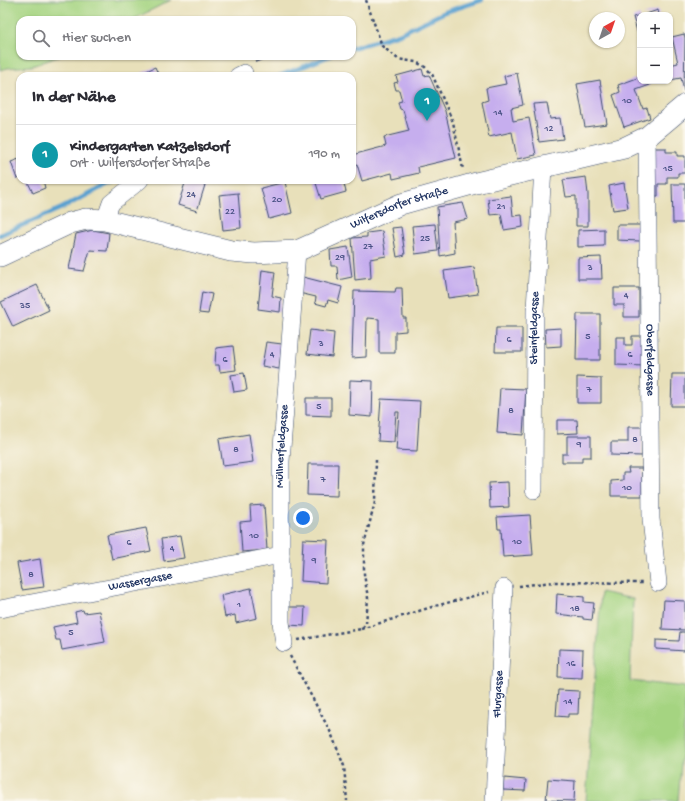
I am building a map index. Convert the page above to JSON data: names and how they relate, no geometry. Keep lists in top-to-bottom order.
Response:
{
  "streets": {
    "street": [
      "Wilfersdorfer Straße",
      "Steinfeldgasse",
      "Oberfeldgasse",
      "Müllnerfeldgasse",
      "Wassergasse",
      "Flurgasse"
    ]
  },
  "crossings": [
    ["Wilfersdorfer Straße", "Steinfeldgasse"],
    ["Wilfersdorfer Straße", "Oberfeldgasse"],
    ["Wilfersdorfer Straße", "Müllnerfeldgasse"],
    ["Müllnerfeldgasse", "Wassergasse"]
  ],
  "house_numbers": [
    "10",
    "14",
    "12",
    "15",
    "24",
    "20",
    "21",
    "22",
    "25",
    "27",
    "29",
    "3",
    "4",
    "35",
    "5",
    "6",
    "3",
    "4",
    "6",
    "6",
    "7",
    "5",
    "8",
    "8",
    "9",
    "8",
    "7",
    "10",
    "10",
    "10",
    "6",
    "4",
    "9",
    "8",
    "1",
    "18",
    "5",
    "16",
    "14"
  ],
  "north": "top right",
  "page": {
    "map_buttons": ["+", "−"],
    "search": "Hier suchen",
    "heading": "In der Nähe",
    "pins": "1",
    "list": [
      {
        "mark": "1",
        "name": "Kindergarten Katzelsdorf",
        "note": "Ort · Wilfersdorfer Straße",
        "value": "190 m"
      }
    ]
  }
}
